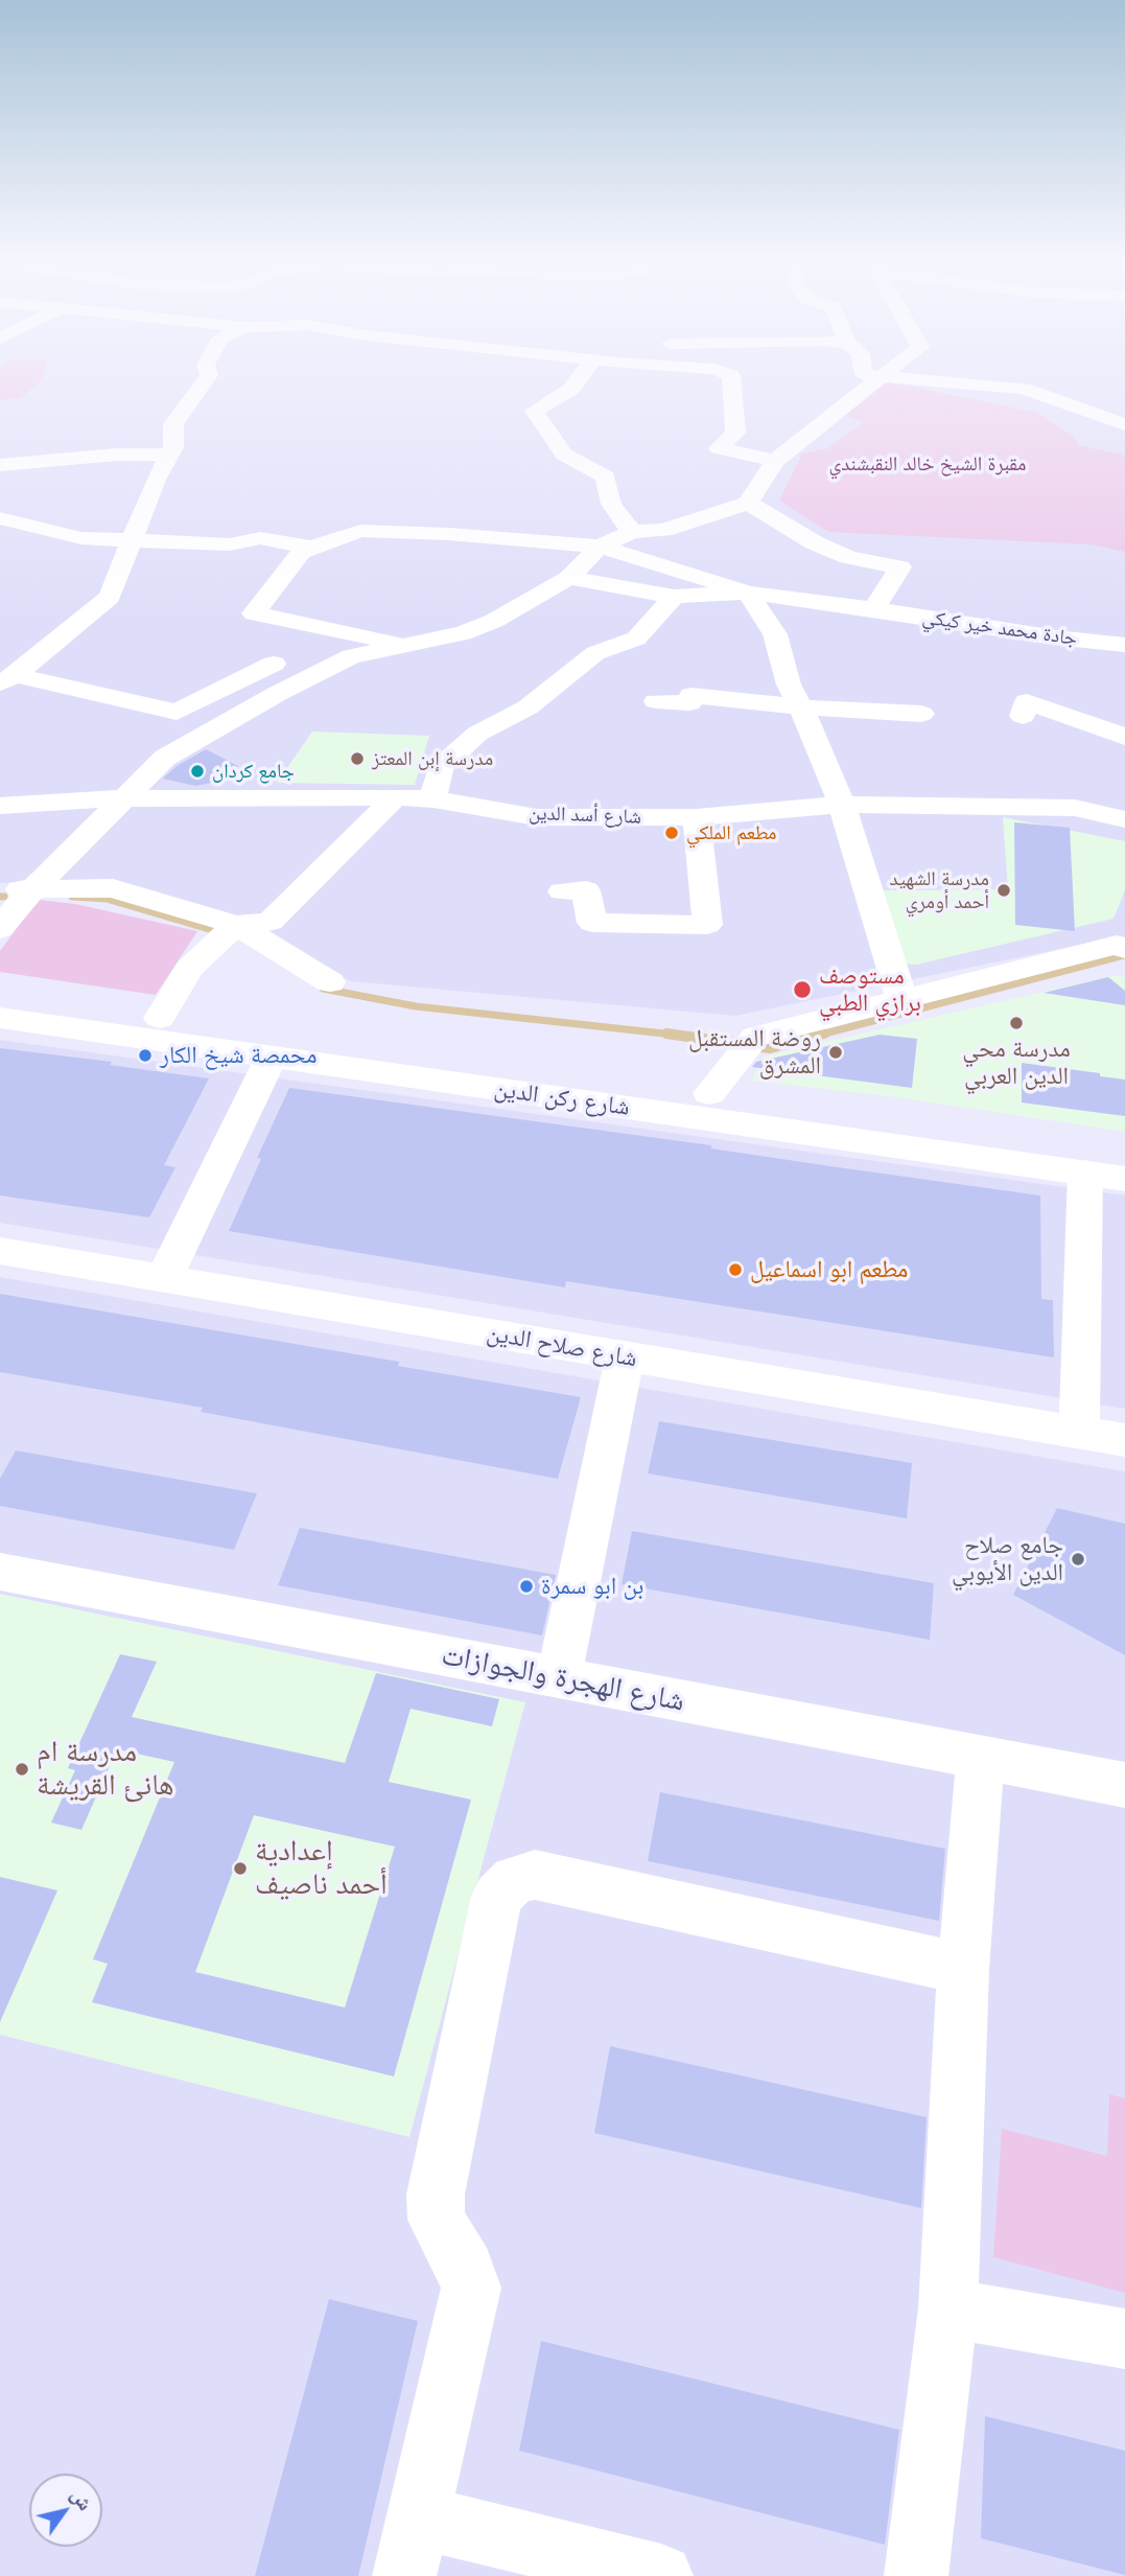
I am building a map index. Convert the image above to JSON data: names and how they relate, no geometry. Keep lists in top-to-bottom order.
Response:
{
  "streets": {
    "main road": ["شارع ركن الدين"],
    "street": [
      "جادة محمد خير كيكي",
      "شارع أسد الدين",
      "شارع صلاح الدين",
      "شارع الهجرة والجوازات"
    ]
  },
  "parks": ["مقبرة الشيخ خالد النقبشندي"],
  "places": [
    "مدرسة إبن المعتز",
    "جامع كردان",
    "مطعم الملكي",
    "مدرسة الشهيد أحمد أومري",
    "مستوصف برازي الطبي",
    "مدرسة محي الدين العربي",
    "روضة المستقبل المشرق",
    "محمصة شيخ الكار",
    "مطعم ابو اسماعيل",
    "جامع صلاح الدين الأيوبي",
    "بن ابو سمرة",
    "مدرسة ام هانئ القريشة",
    "إعدادية أحمد ناصيف"
  ],
  "north": "top right"
}
